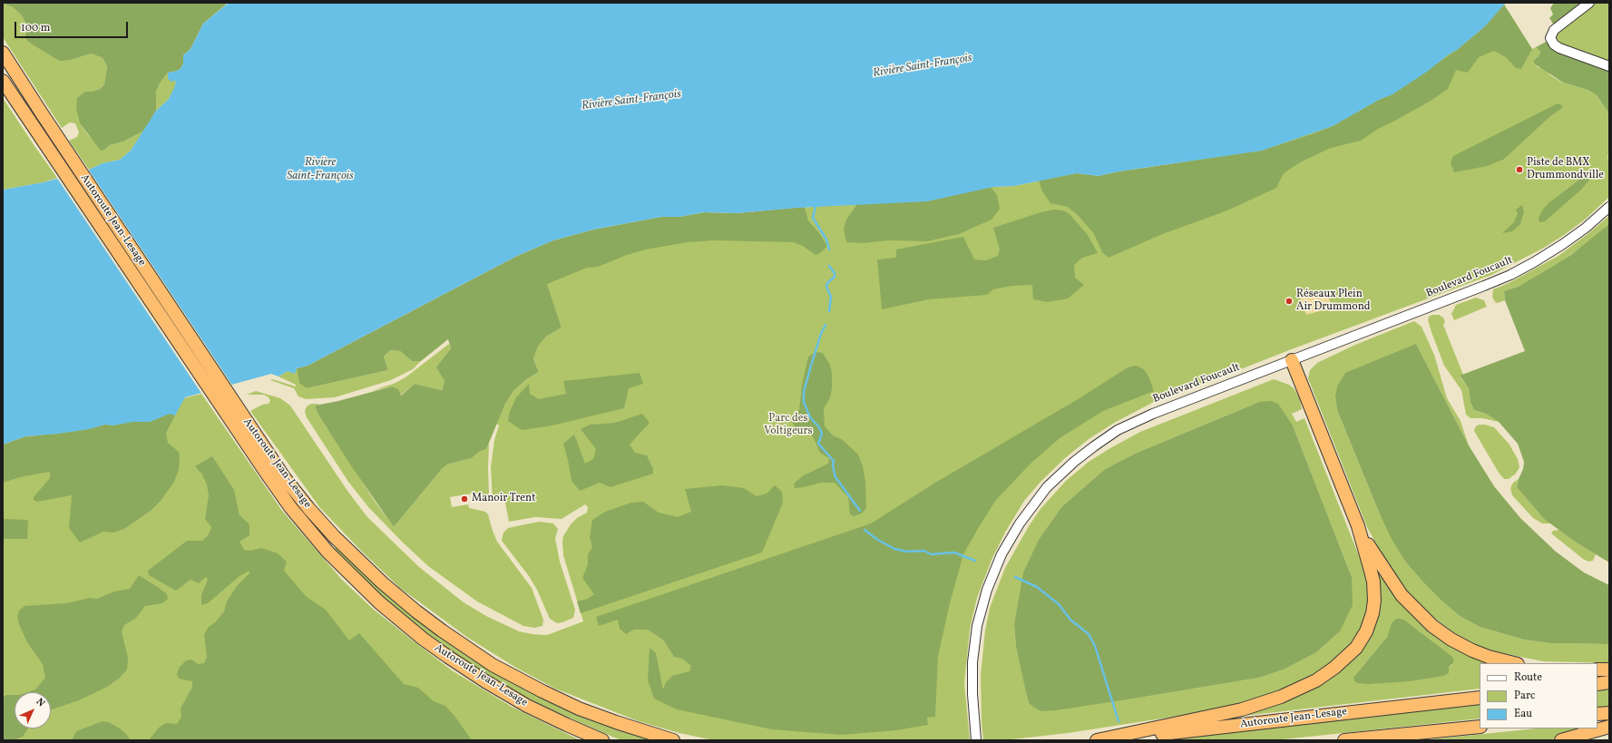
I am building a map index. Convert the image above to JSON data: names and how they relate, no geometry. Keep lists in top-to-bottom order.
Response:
{
  "streets": {
    "highway": ["Autoroute Jean-Lesage"],
    "street": ["Boulevard Foucault"]
  },
  "water": ["Rivière Saint-François"],
  "parks": ["Parc des Voltigeurs"],
  "places": ["Piste de BMX Drummondville", "Réseaux Plein Air Drummond", "Manoir Trent"],
  "legend": ["Route", "Parc", "Eau"],
  "scale_bar": "100 m",
  "north": "top right"
}
